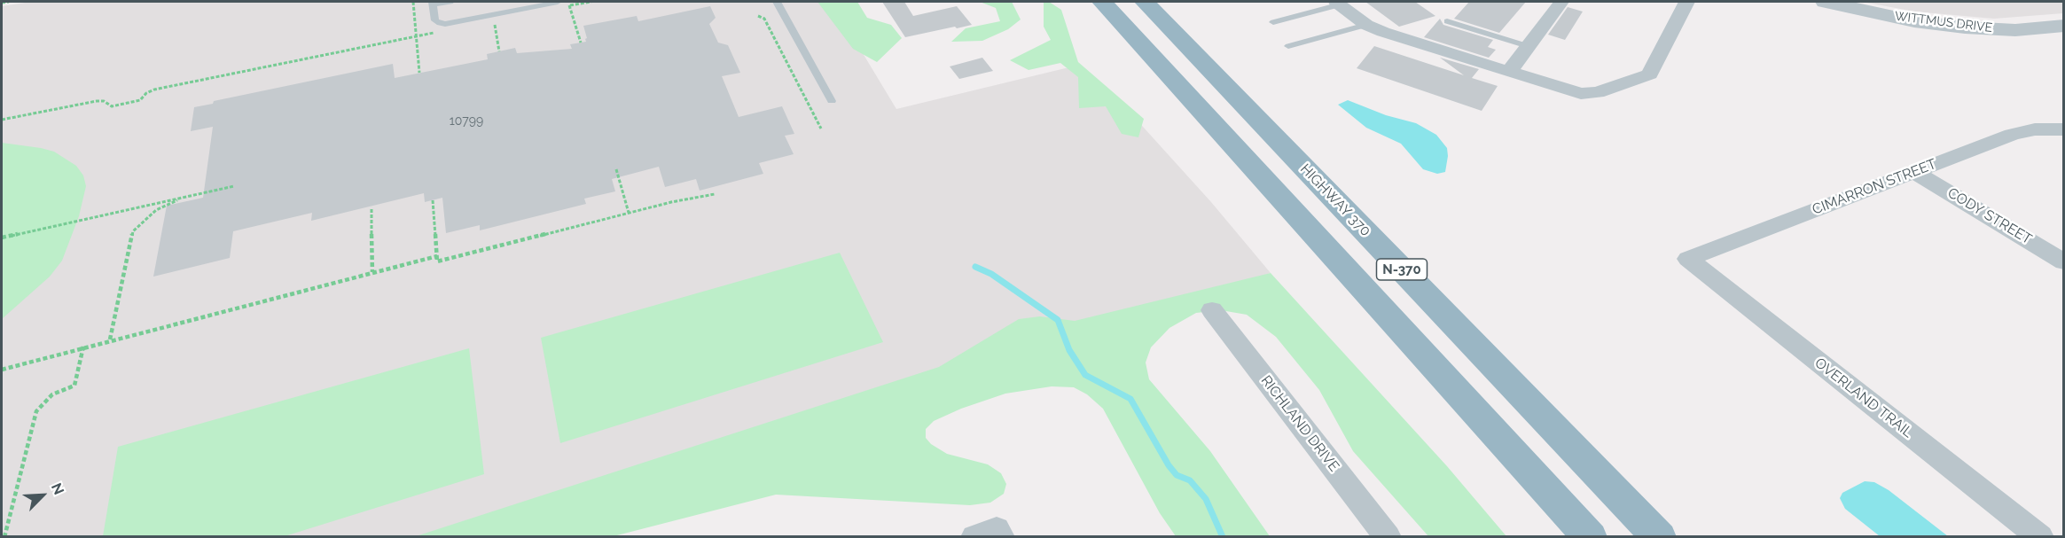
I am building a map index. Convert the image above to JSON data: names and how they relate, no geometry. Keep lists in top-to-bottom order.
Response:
{
  "streets": {
    "highway": ["HIGHWAY 370", "N-370"],
    "street": [
      "WITTMUS DRIVE",
      "CIMARRON STREET",
      "CODY STREET",
      "OVERLAND TRAIL",
      "RICHLAND DRIVE"
    ]
  },
  "crossings": [
    ["CIMARRON STREET", "CODY STREET"],
    ["CIMARRON STREET", "OVERLAND TRAIL"]
  ],
  "house_numbers": ["10799"],
  "north": "top right"
}
